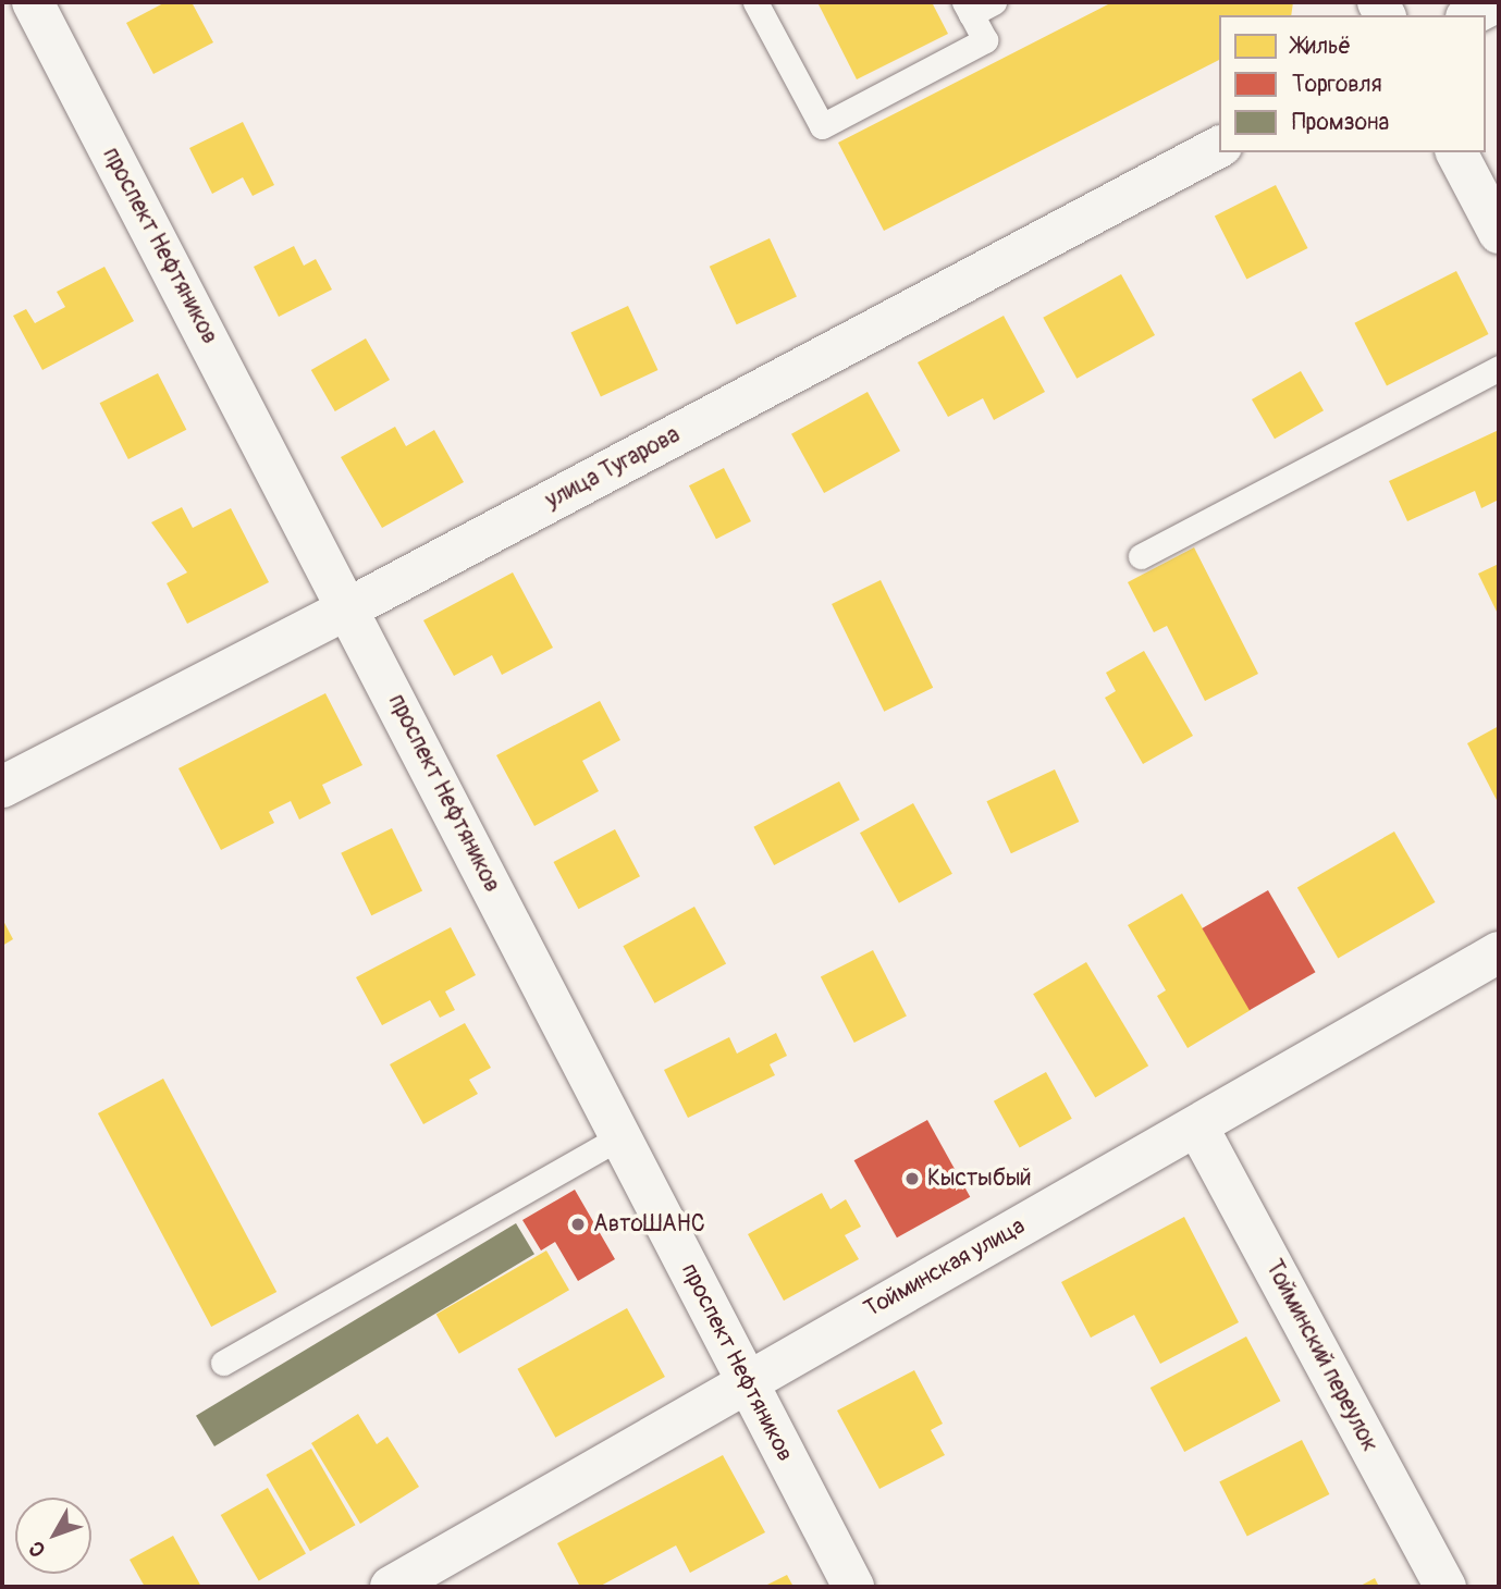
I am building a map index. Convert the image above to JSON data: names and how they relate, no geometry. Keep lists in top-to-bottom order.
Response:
{
  "streets": {
    "street": [
      "проспект Нефтяников",
      "улица Тугарова",
      "Тойминская улица",
      "Тойминский переулок"
    ]
  },
  "crossings": [
    ["проспект Нефтяников", "улица Тугарова"],
    ["проспект Нефтяников", "Тойминская улица"],
    ["Тойминская улица", "Тойминский переулок"]
  ],
  "places": ["Кыстыбый", "АвтоШАНС"],
  "legend": ["Жильё", "Торговля", "Промзона"],
  "north": "bottom left"
}
